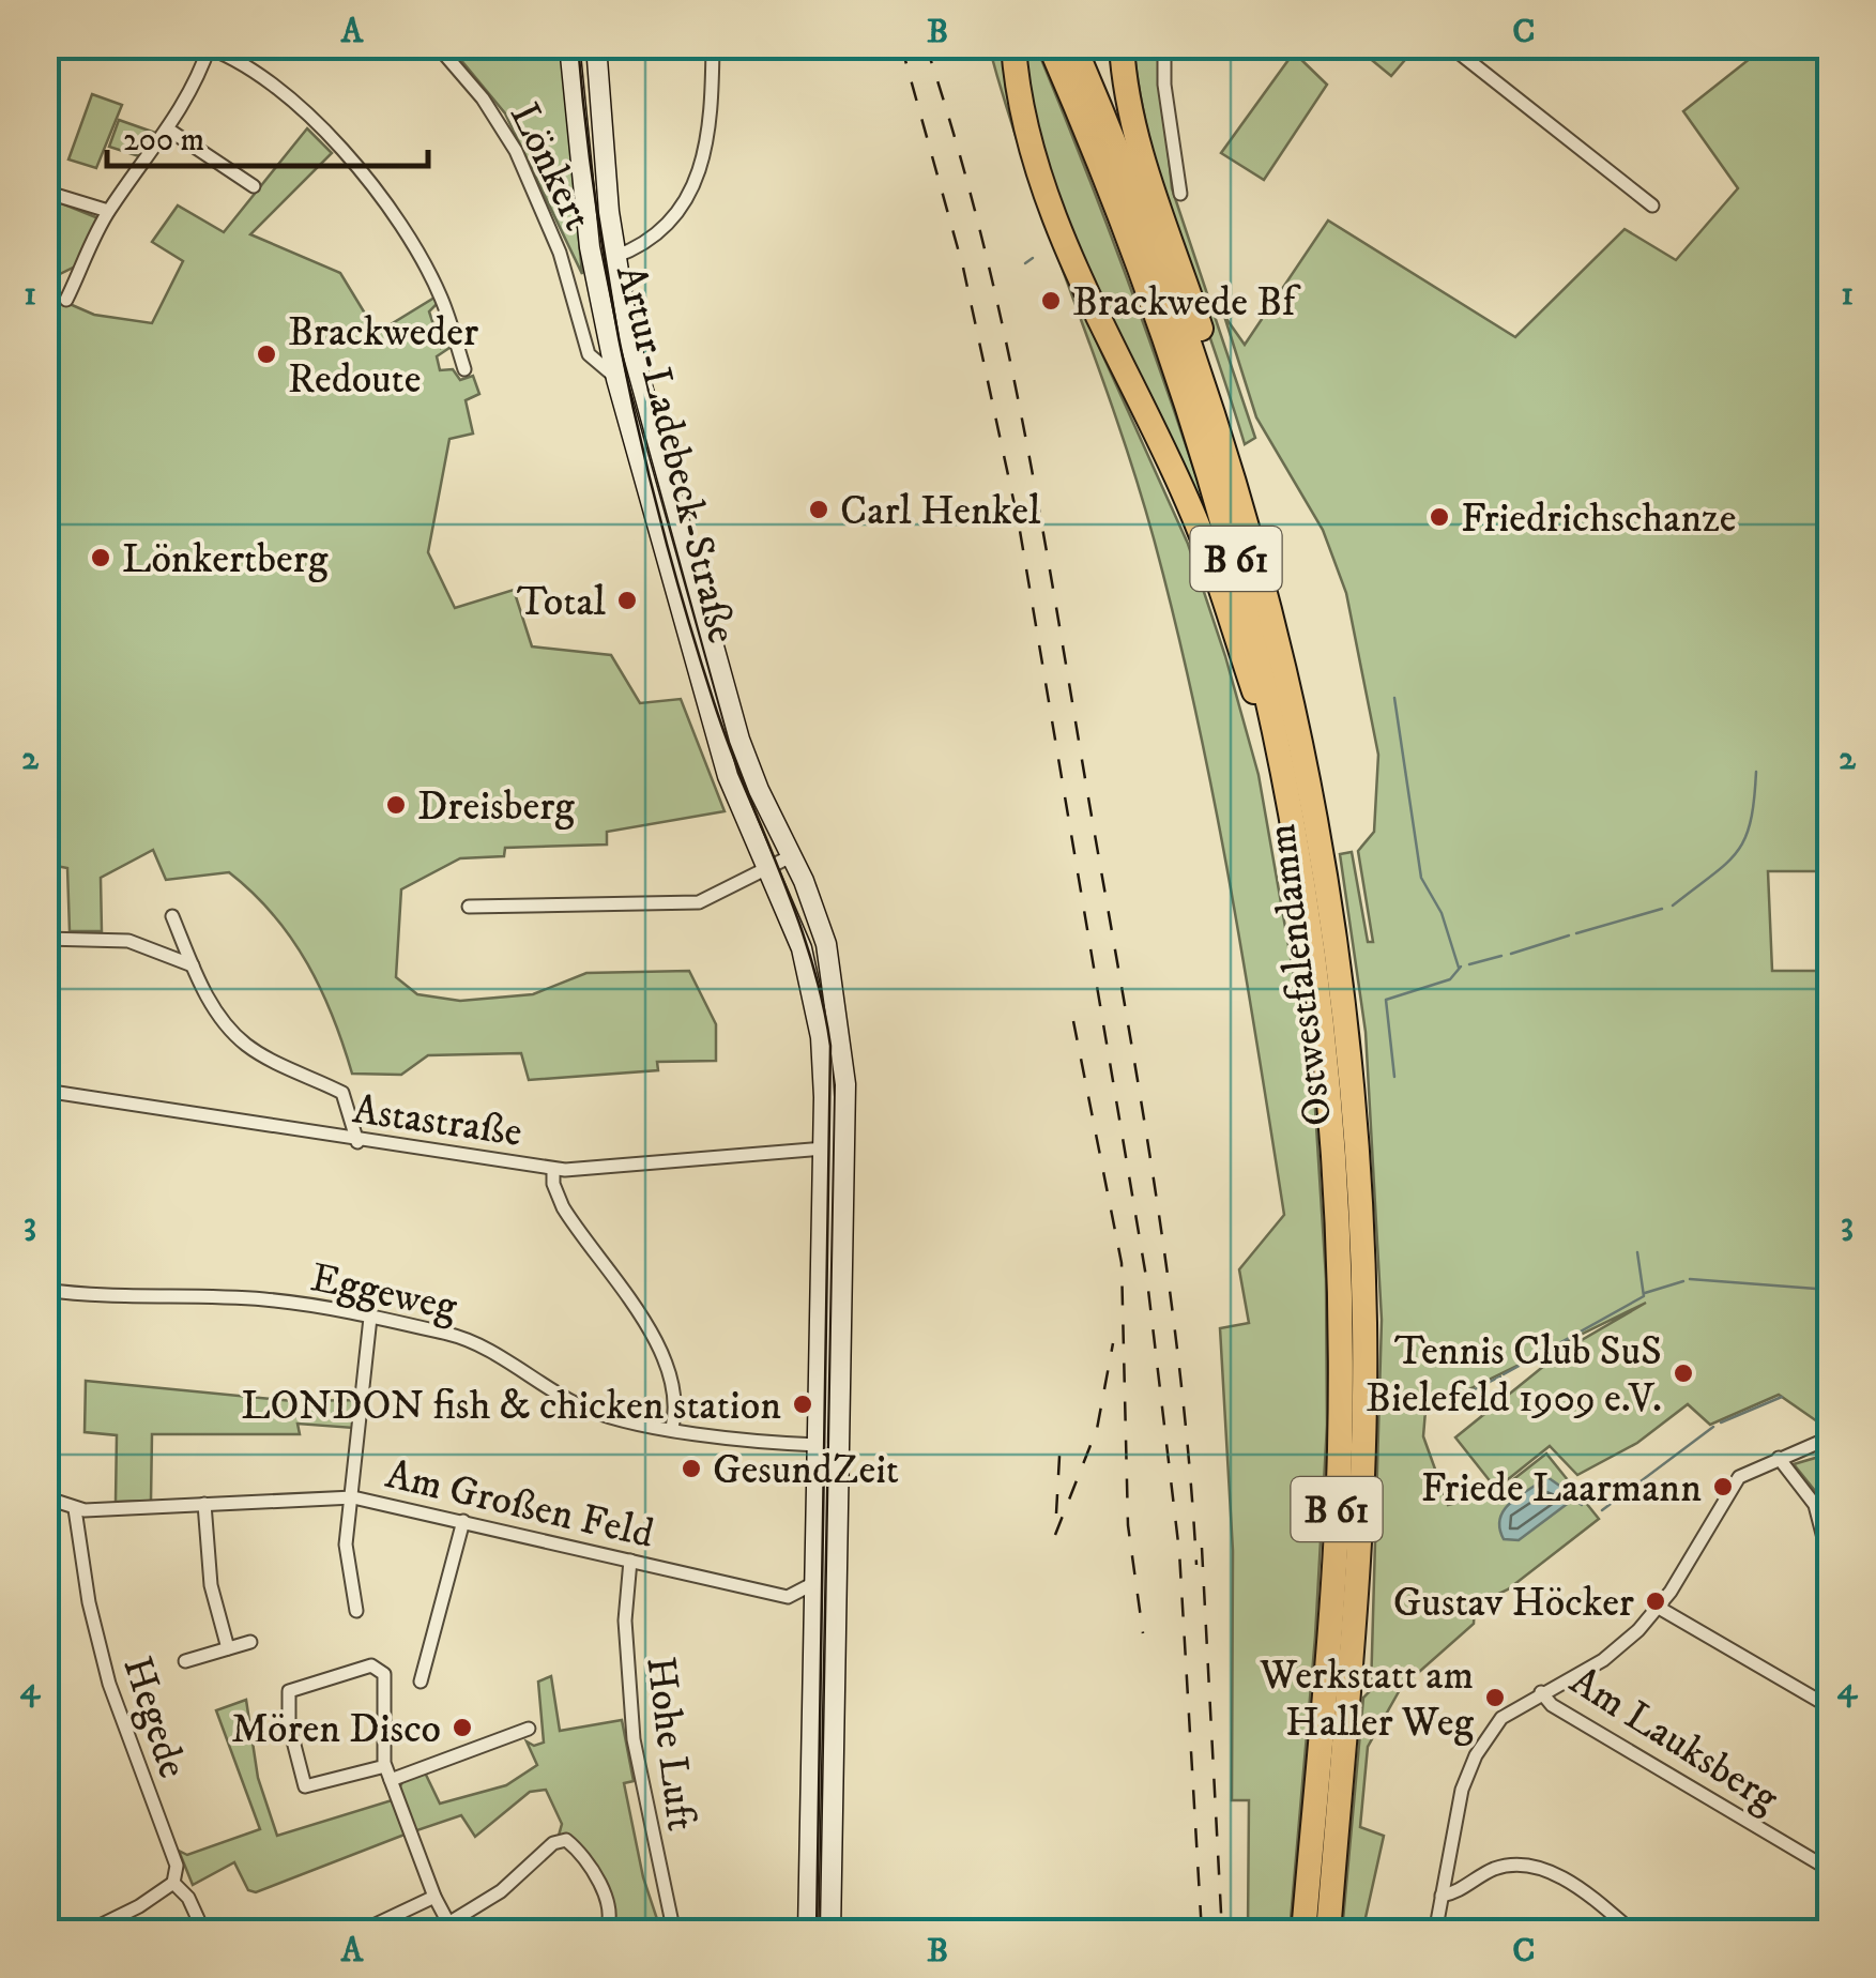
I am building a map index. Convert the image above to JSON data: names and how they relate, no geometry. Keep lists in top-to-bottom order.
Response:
{
  "streets": {
    "highway": ["B 61", "Ostwestfalendamm"],
    "street": [
      "Lönkert",
      "Artur-Ladebeck-Straße",
      "Astastraße",
      "Eggeweg",
      "Am Großen Feld",
      "Hegede",
      "Am Lauksberg",
      "Hohe Luft"
    ]
  },
  "crossings": [
    ["Lönkert", "Artur-Ladebeck-Straße"],
    ["Artur-Ladebeck-Straße", "Astastraße"],
    ["Artur-Ladebeck-Straße", "Eggeweg"],
    ["Artur-Ladebeck-Straße", "Am Großen Feld"],
    ["B 61", "Ostwestfalendamm"],
    ["Am Großen Feld", "Hegede"],
    ["Am Großen Feld", "Hohe Luft"]
  ],
  "places": [
    "Brackwede Bf",
    "Brackweder Redoute",
    "Carl Henkel",
    "Friedrichschanze",
    "Lönkertberg",
    "Total",
    "Dreisberg",
    "Tennis Club SuS Bielefeld 1909 e.V.",
    "LONDON fish & chicken station",
    "GesundZeit",
    "Friede Laarmann",
    "Gustav Höcker",
    "Werkstatt am Haller Weg",
    "Mören Disco"
  ],
  "scale_bar": "200 m",
  "grid": {
    "columns": ["A", "B", "C"],
    "rows": [
      "1",
      "2",
      "3",
      "4"
    ]
  }
}
